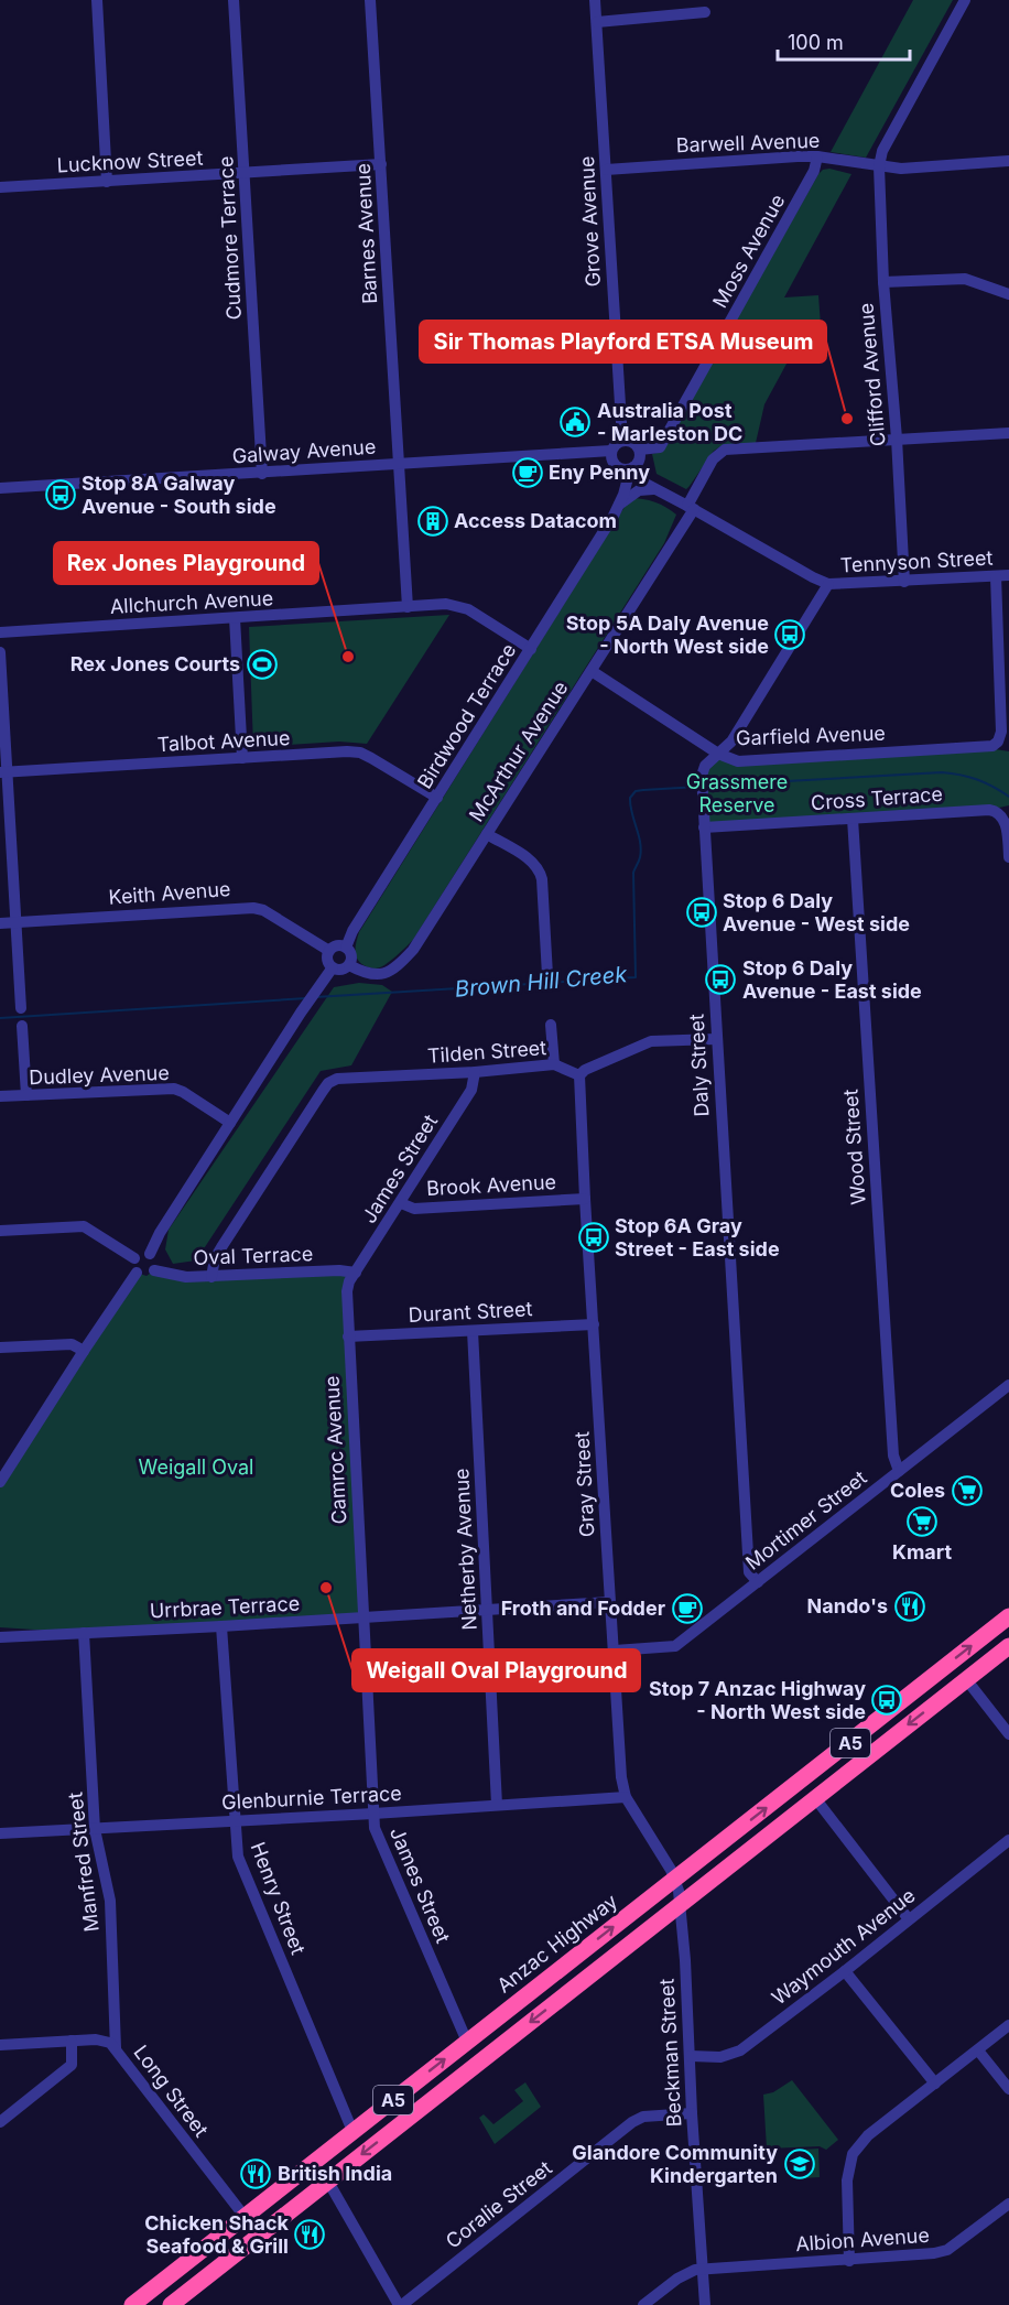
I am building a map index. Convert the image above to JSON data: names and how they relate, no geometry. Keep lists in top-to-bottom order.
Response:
{
  "streets": {
    "highway": ["A5", "Anzac Highway"],
    "street": [
      "Barwell Avenue",
      "Lucknow Street",
      "Grove Avenue",
      "Barnes Avenue",
      "Cudmore Terrace",
      "Moss Avenue",
      "Clifford Avenue",
      "Galway Avenue",
      "Tennyson Street",
      "Allchurch Avenue",
      "Birdwood Terrace",
      "Garfield Avenue",
      "Talbot Avenue",
      "McArthur Avenue",
      "Cross Terrace",
      "Keith Avenue",
      "Tilden Street",
      "Daly Street",
      "Dudley Avenue",
      "Wood Street",
      "James Street",
      "Brook Avenue",
      "Oval Terrace",
      "Durant Street",
      "Camroc Avenue",
      "Gray Street",
      "Mortimer Street",
      "Netherby Avenue",
      "Urrbrae Terrace",
      "Glenburnie Terrace",
      "Manfred Street",
      "Henry Street",
      "Waymouth Avenue",
      "Beckman Street",
      "Long Street",
      "Coralie Street",
      "Albion Avenue"
    ]
  },
  "crossings": [
    ["Barwell Avenue", "Grove Avenue"],
    ["Barwell Avenue", "Moss Avenue"],
    ["Barwell Avenue", "Clifford Avenue"],
    ["Lucknow Street", "Barnes Avenue"],
    ["Lucknow Street", "Cudmore Terrace"],
    ["Barnes Avenue", "Galway Avenue"],
    ["Barnes Avenue", "Allchurch Avenue"],
    ["Cudmore Terrace", "Galway Avenue"],
    ["Moss Avenue", "Tennyson Street"],
    ["Moss Avenue", "Birdwood Terrace"],
    ["Clifford Avenue", "Tennyson Street"],
    ["Clifford Avenue", "McArthur Avenue"],
    ["Tennyson Street", "Birdwood Terrace"],
    ["Tennyson Street", "McArthur Avenue"],
    ["Tennyson Street", "Daly Street"],
    ["Allchurch Avenue", "Birdwood Terrace"],
    ["Birdwood Terrace", "Talbot Avenue"],
    ["Birdwood Terrace", "McArthur Avenue"],
    ["Birdwood Terrace", "Keith Avenue"],
    ["Garfield Avenue", "McArthur Avenue"],
    ["Garfield Avenue", "Daly Street"],
    ["McArthur Avenue", "Keith Avenue"],
    ["Cross Terrace", "Daly Street"],
    ["Cross Terrace", "Wood Street"],
    ["Tilden Street", "James Street"],
    ["Tilden Street", "Oval Terrace"],
    ["Tilden Street", "Gray Street"],
    ["Daly Street", "Mortimer Street"],
    ["Wood Street", "Mortimer Street"],
    ["James Street", "Brook Avenue"],
    ["James Street", "Oval Terrace"],
    ["James Street", "Camroc Avenue"],
    ["James Street", "Urrbrae Terrace"],
    ["James Street", "Glenburnie Terrace"],
    ["James Street", "Anzac Highway"],
    ["Brook Avenue", "Gray Street"],
    ["Oval Terrace", "Camroc Avenue"],
    ["Durant Street", "Camroc Avenue"],
    ["Durant Street", "Gray Street"],
    ["Durant Street", "Netherby Avenue"],
    ["Camroc Avenue", "Urrbrae Terrace"],
    ["Gray Street", "Mortimer Street"],
    ["Gray Street", "Urrbrae Terrace"],
    ["Gray Street", "Glenburnie Terrace"],
    ["Gray Street", "Anzac Highway"],
    ["Gray Street", "Beckman Street"],
    ["Netherby Avenue", "Urrbrae Terrace"],
    ["Netherby Avenue", "Glenburnie Terrace"],
    ["Urrbrae Terrace", "Manfred Street"],
    ["Urrbrae Terrace", "Henry Street"],
    ["A5", "Beckman Street"],
    ["Glenburnie Terrace", "Manfred Street"],
    ["Glenburnie Terrace", "Henry Street"],
    ["Manfred Street", "Long Street"],
    ["Henry Street", "Anzac Highway"],
    ["Anzac Highway", "Beckman Street"],
    ["Anzac Highway", "Long Street"],
    ["Waymouth Avenue", "Beckman Street"],
    ["Beckman Street", "Coralie Street"],
    ["Beckman Street", "Albion Avenue"]
  ],
  "water": ["Brown Hill Creek"],
  "parks": ["Grassmere Reserve", "Weigall Oval"],
  "places": {
    "other": ["Sir Thomas Playford ETSA Museum", "Rex Jones Playground", "Weigall Oval Playground"],
    "public building": ["Australia Post - Marleston DC"],
    "cafe": ["Eny Penny", "Froth and Fodder"],
    "bus stop": [
      "Stop 8A Galway Avenue - South side",
      "Stop 5A Daly Avenue - North West side",
      "Stop 6 Daly Avenue - West side",
      "Stop 6 Daly Avenue - East side",
      "Stop 6A Gray Street - East side",
      "Stop 7 Anzac Highway - North West side"
    ],
    "building": ["Access Datacom"],
    "sports": ["Rex Jones Courts"],
    "supermarket": ["Coles", "Kmart"],
    "restaurant": ["Nando's", "British India", "Chicken Shack Seafood & Grill"],
    "school or university": ["Glandore Community Kindergarten"]
  },
  "scale_bar": "100 m"
}
